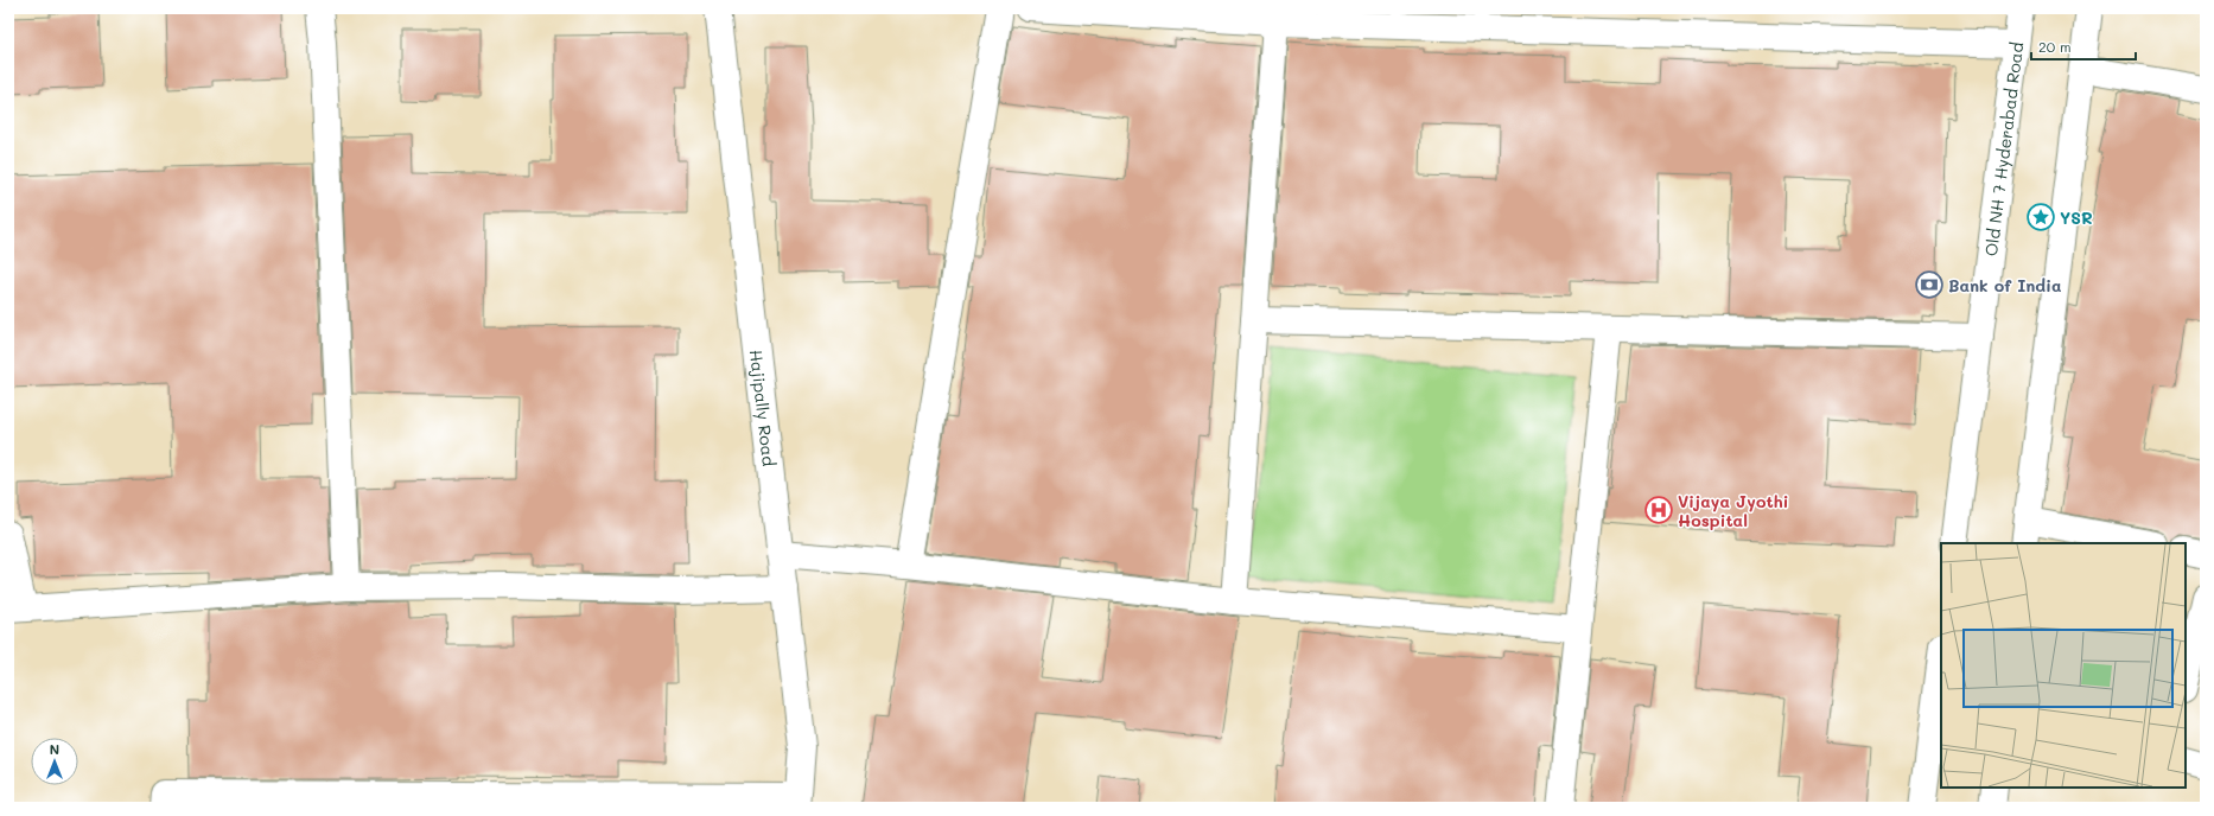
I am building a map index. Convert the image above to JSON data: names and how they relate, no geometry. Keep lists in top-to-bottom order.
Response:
{
  "streets": {
    "street": ["Old NH 7 Hyderabad Road", "Hajipally Road"]
  },
  "places": {
    "place": ["YSR"],
    "bank": ["Bank of India"],
    "hospital": ["Vijaya Jyothi Hospital"]
  },
  "scale_bar": "20 m",
  "north": "top"
}
